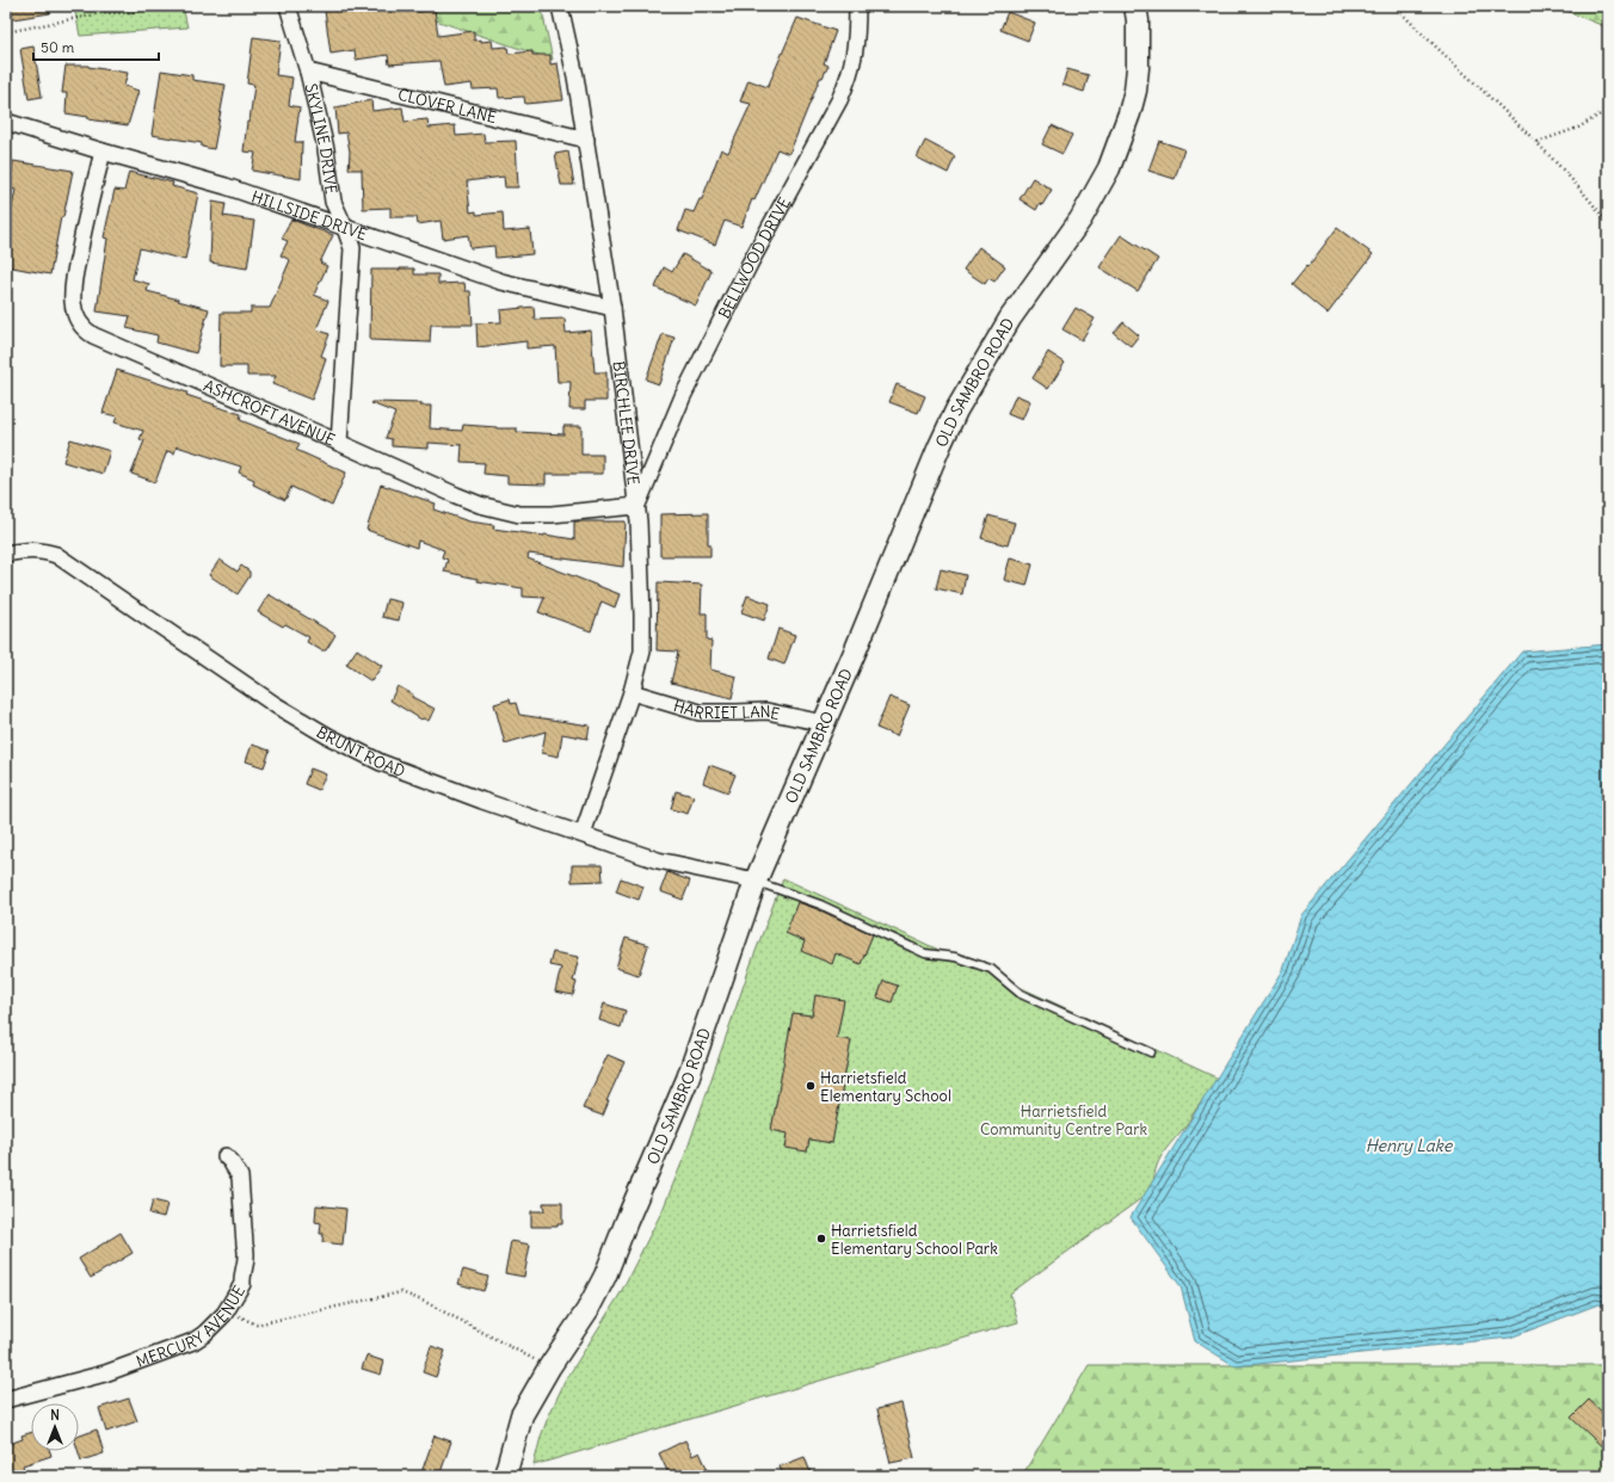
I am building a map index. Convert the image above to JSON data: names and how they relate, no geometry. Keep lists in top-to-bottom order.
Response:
{
  "streets": {
    "main road": ["OLD SAMBRO ROAD"],
    "street": [
      "CLOVER LANE",
      "SKYLINE DRIVE",
      "HILLSIDE DRIVE",
      "BELLWOOD DRIVE",
      "ASHCROFT AVENUE",
      "BIRCHLEE DRIVE",
      "HARRIET LANE",
      "BRUNT ROAD",
      "MERCURY AVENUE"
    ]
  },
  "crossings": [
    ["CLOVER LANE", "SKYLINE DRIVE"],
    ["CLOVER LANE", "BIRCHLEE DRIVE"],
    ["SKYLINE DRIVE", "HILLSIDE DRIVE"],
    ["SKYLINE DRIVE", "ASHCROFT AVENUE"],
    ["HILLSIDE DRIVE", "ASHCROFT AVENUE"],
    ["HILLSIDE DRIVE", "BIRCHLEE DRIVE"],
    ["BELLWOOD DRIVE", "ASHCROFT AVENUE"],
    ["BELLWOOD DRIVE", "BIRCHLEE DRIVE"],
    ["OLD SAMBRO ROAD", "HARRIET LANE"],
    ["OLD SAMBRO ROAD", "BRUNT ROAD"],
    ["ASHCROFT AVENUE", "BIRCHLEE DRIVE"],
    ["BIRCHLEE DRIVE", "HARRIET LANE"],
    ["BIRCHLEE DRIVE", "BRUNT ROAD"]
  ],
  "water": ["Henry Lake"],
  "parks": ["Harrietsfield Community Centre Park"],
  "places": ["Harrietsfield Elementary School", "Harrietsfield Elementary School Park"],
  "scale_bar": "50 m",
  "north": "top"
}
